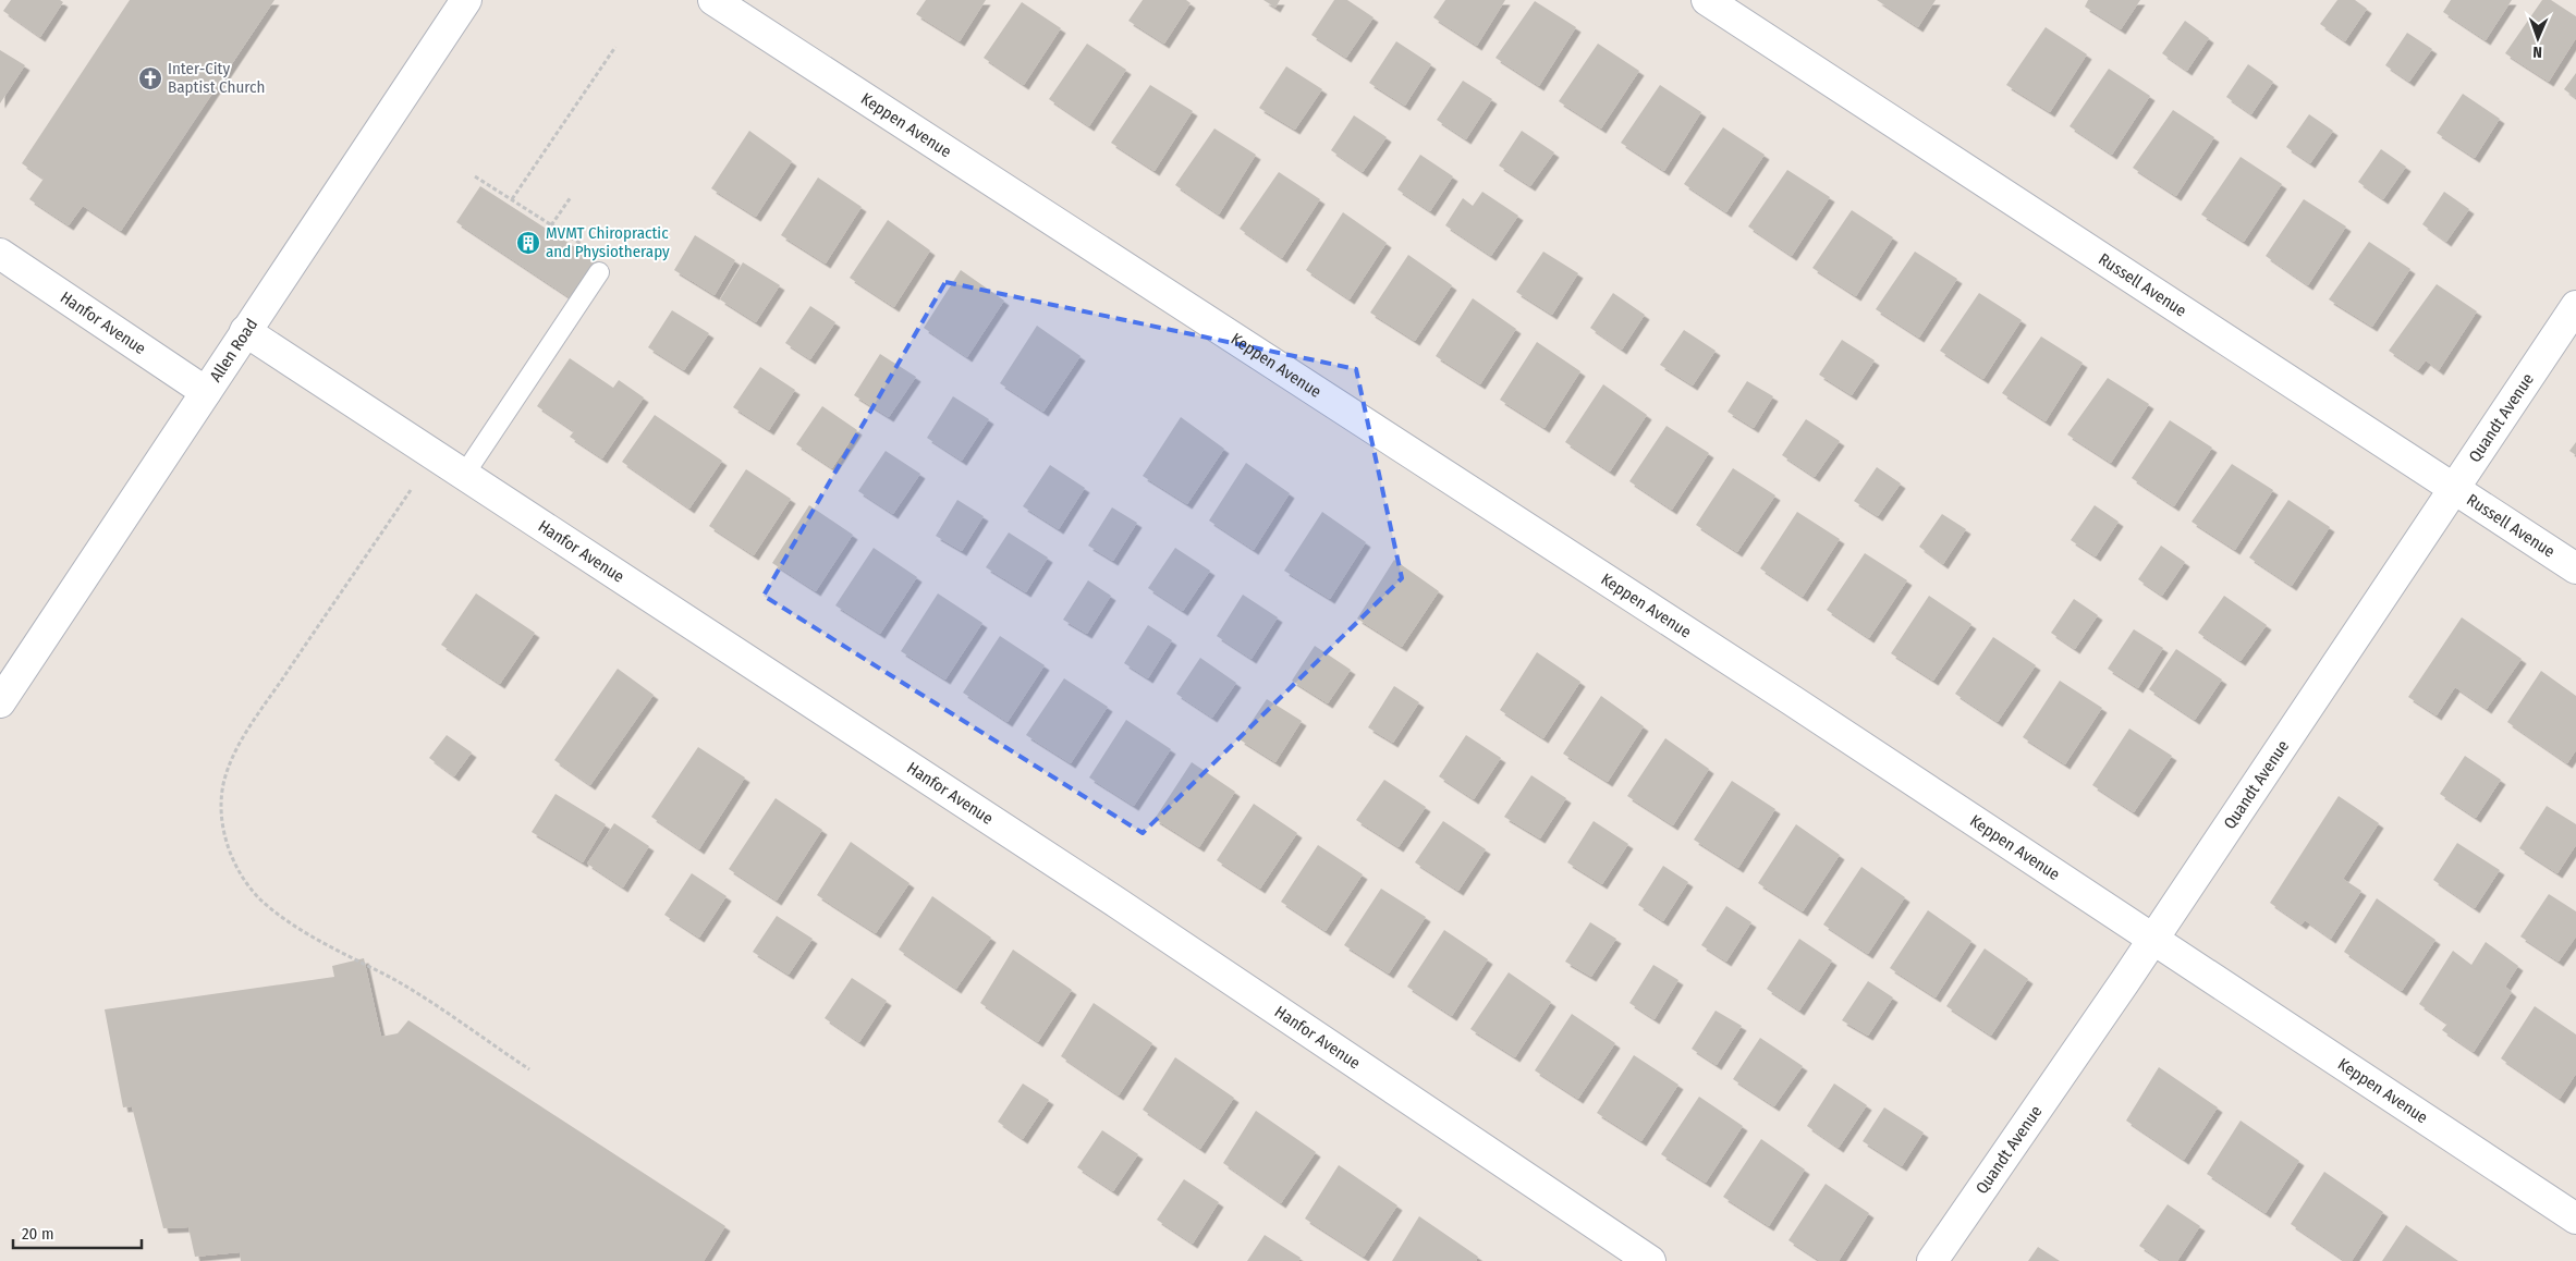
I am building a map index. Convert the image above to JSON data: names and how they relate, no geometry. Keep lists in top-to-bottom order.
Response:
{
  "streets": {
    "street": [
      "Keppen Avenue",
      "Russell Avenue",
      "Hanfor Avenue",
      "Allen Road",
      "Quandt Avenue"
    ]
  },
  "crossings": [
    ["Keppen Avenue", "Quandt Avenue"],
    ["Russell Avenue", "Quandt Avenue"],
    ["Hanfor Avenue", "Allen Road"]
  ],
  "places": {
    "church": ["Inter-City Baptist Church"],
    "building": ["MVMT Chiropractic and Physiotherapy"]
  },
  "scale_bar": "20 m",
  "north": "bottom"
}
